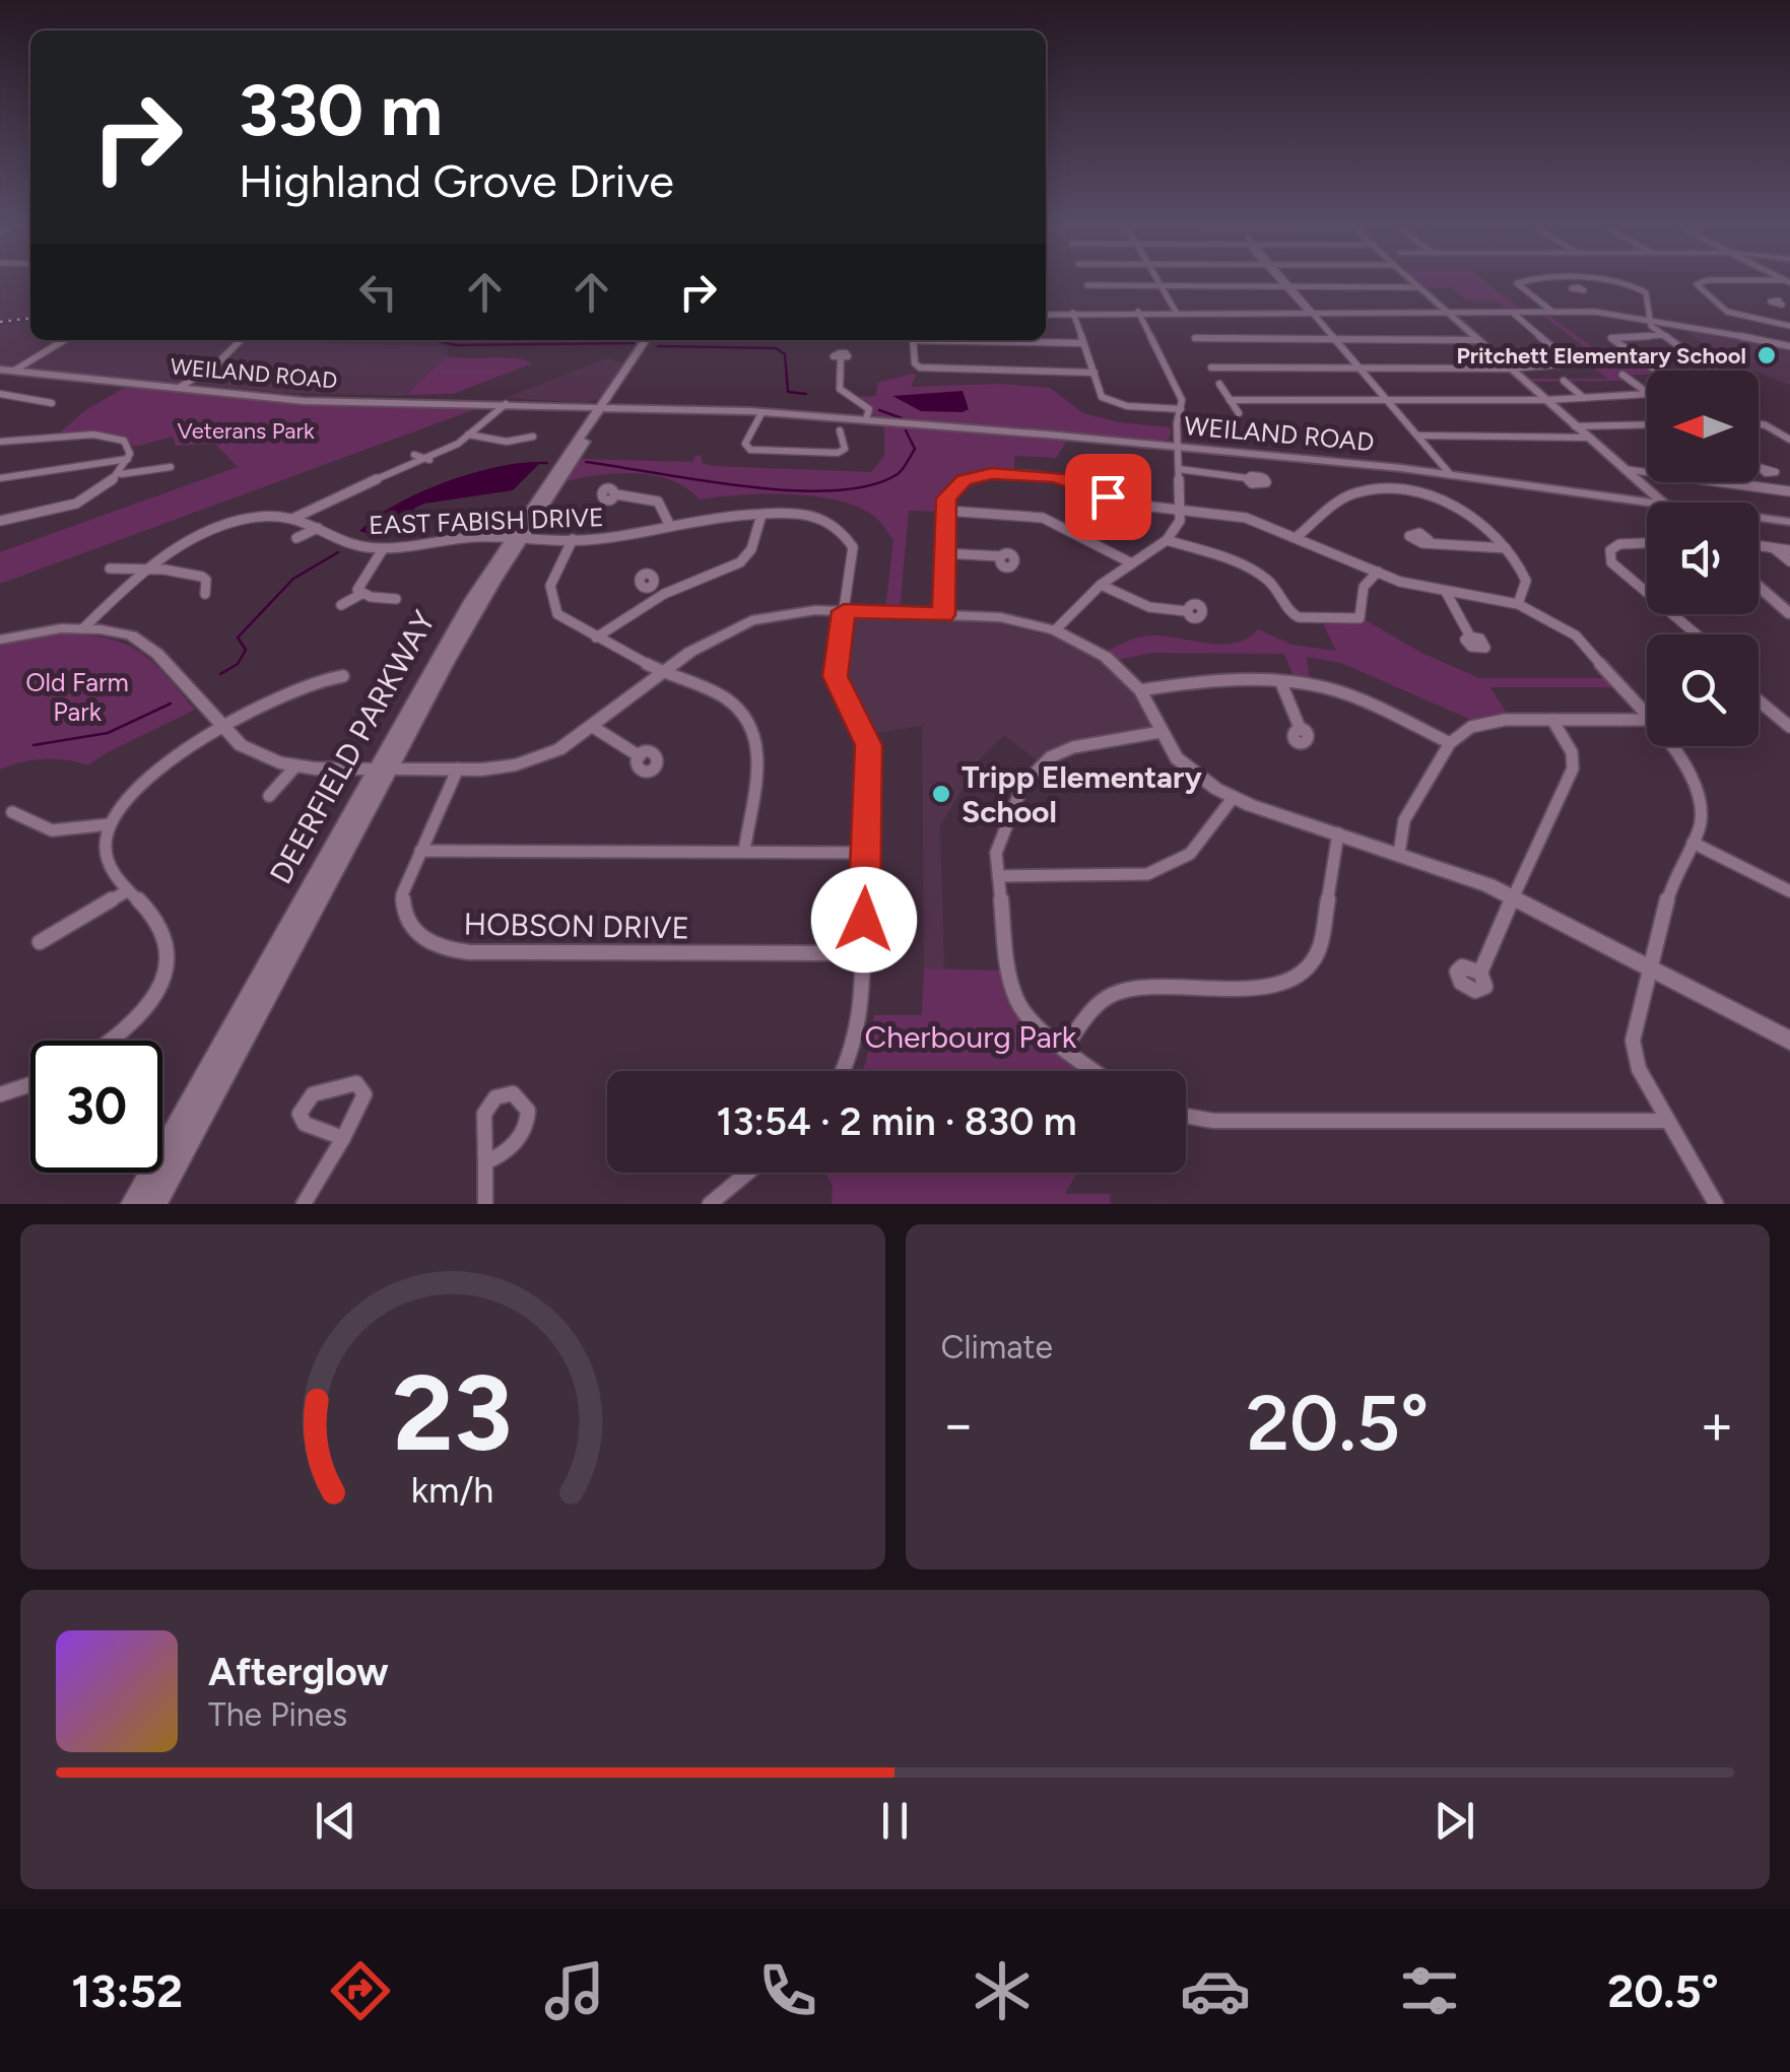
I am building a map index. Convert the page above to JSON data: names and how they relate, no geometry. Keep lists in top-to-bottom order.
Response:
{
  "streets": {
    "main road": ["WEILAND ROAD", "DEERFIELD PARKWAY"],
    "street": ["EAST FABISH DRIVE", "HOBSON DRIVE"]
  },
  "crossings": [
    ["WEILAND ROAD", "DEERFIELD PARKWAY"],
    ["EAST FABISH DRIVE", "DEERFIELD PARKWAY"]
  ],
  "parks": ["Veterans Park", "Old Farm Park", "Cherbourg Park"],
  "places": ["Pritchett Elementary School", "Tripp Elementary School"],
  "north": "left",
  "page": {
    "turn": ["330 m", "Highland Grove Drive"],
    "limit": "30",
    "trip": "13:54 · 2 min · 830 m",
    "tile": "Climate",
    "heat": ["−", "20.5°", "+"],
    "song": ["Afterglow", "The Pines"],
    "tabs": ["13:52", "20.5°"],
    "gauge": ["23", "km/h"]
  }
}
